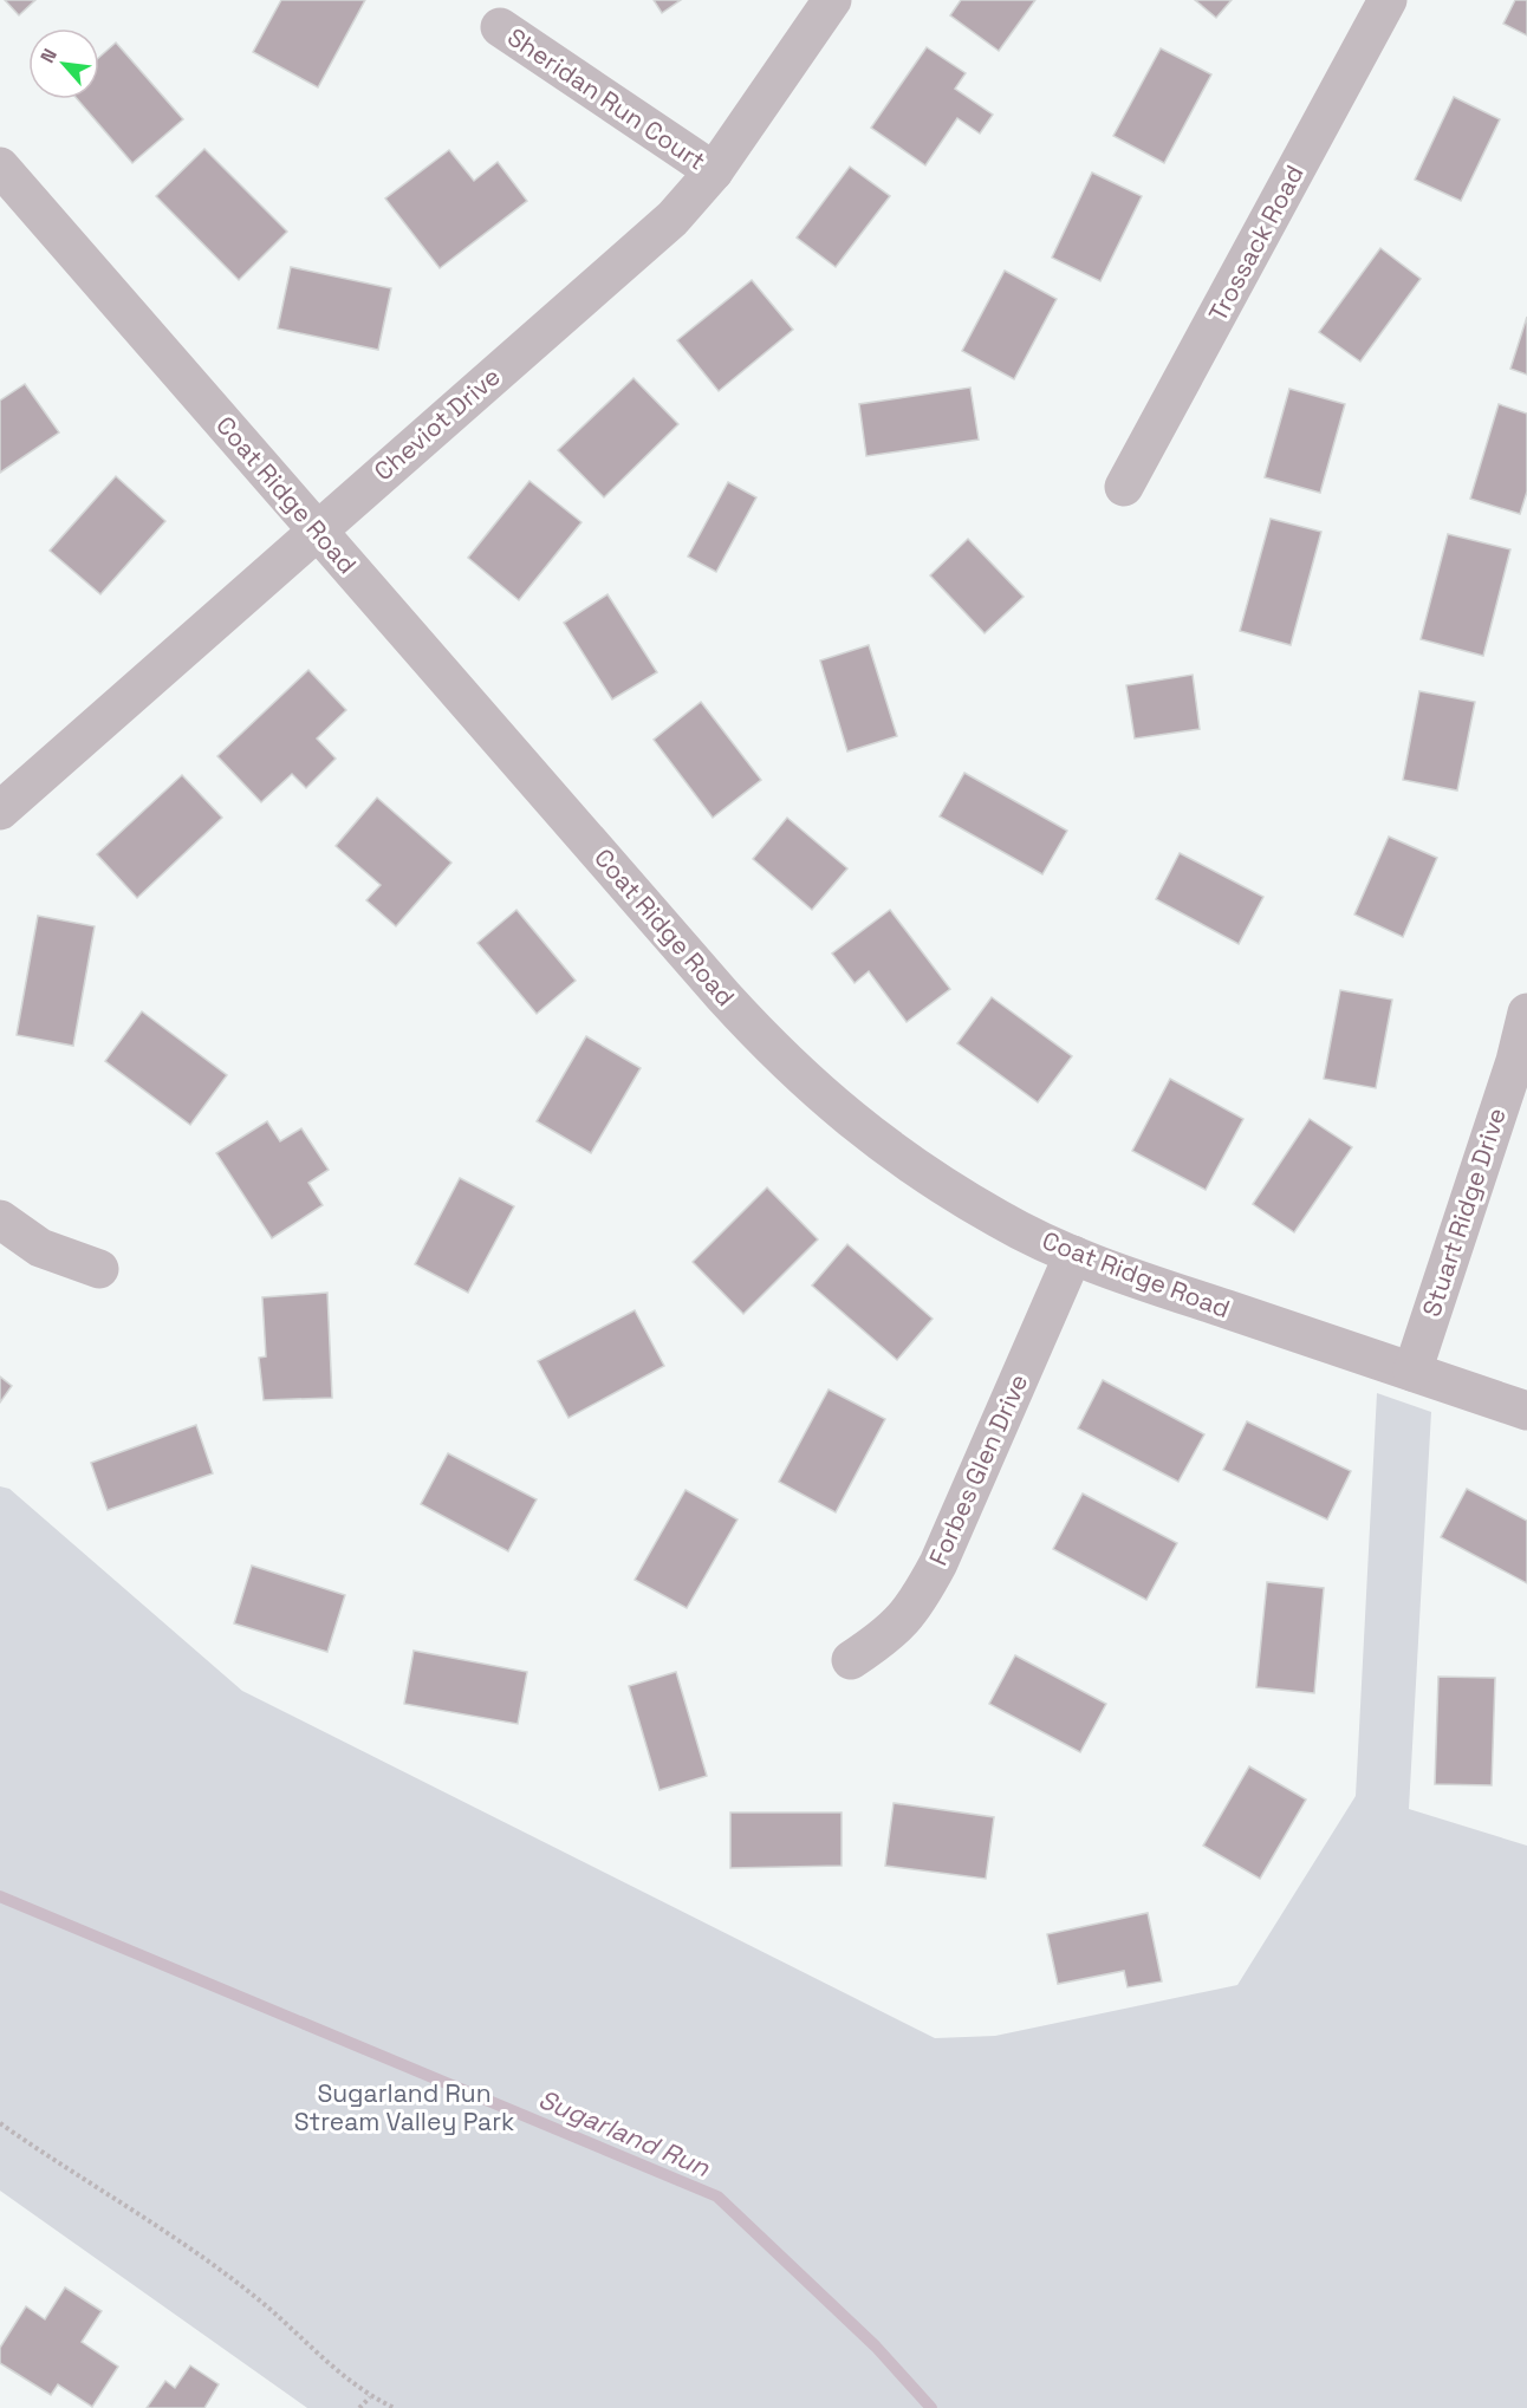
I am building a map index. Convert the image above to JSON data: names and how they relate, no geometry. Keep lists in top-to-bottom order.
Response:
{
  "streets": {
    "street": [
      "Sheridan Run Court",
      "Trossack Road",
      "Cheviot Drive",
      "Coat Ridge Road",
      "Stuart Ridge Drive",
      "Forbes Glen Drive"
    ]
  },
  "crossings": [
    ["Sheridan Run Court", "Cheviot Drive"],
    ["Cheviot Drive", "Coat Ridge Road"],
    ["Coat Ridge Road", "Stuart Ridge Drive"],
    ["Coat Ridge Road", "Forbes Glen Drive"]
  ],
  "water": ["Sugarland Run"],
  "parks": ["Sugarland Run Stream Valley Park"],
  "north": "top left"
}
